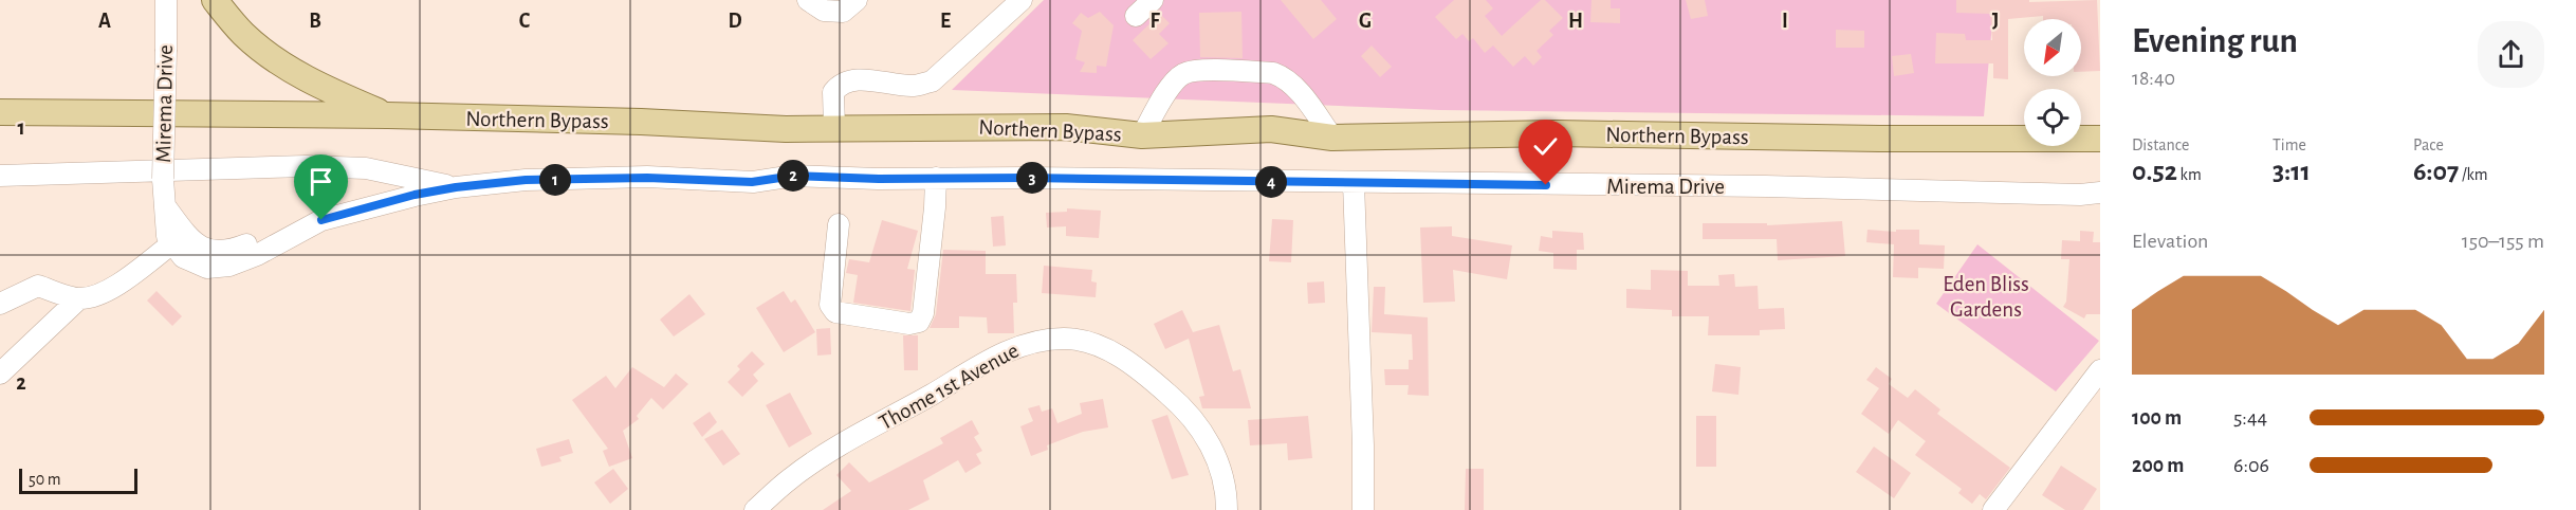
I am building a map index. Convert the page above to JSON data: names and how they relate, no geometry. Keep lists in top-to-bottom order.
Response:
{
  "streets": {
    "main road": ["Northern Bypass"],
    "street": ["Mirema Drive", "Thome 1st Avenue"]
  },
  "parks": ["Eden Bliss Gardens"],
  "scale_bar": "50 m",
  "north": "bottom left",
  "page": {
    "heading": ["Evening run", "18:40"],
    "stats": [
      ["Distance", "0.52 km"],
      ["Time", "3:11"],
      ["Pace", "6:07 /km"]
    ],
    "pins": [
      "2",
      "3",
      "1",
      "4"
    ],
    "chart": ["Elevation", "150–155 m"],
    "list": [
      {
        "name": "100 m",
        "note": "5:44"
      },
      {
        "name": "200 m",
        "note": "6:06"
      }
    ],
    "scale": "50 m"
  },
  "grid": {
    "columns": [
      "A",
      "B",
      "C",
      "D",
      "E",
      "F",
      "G",
      "H",
      "I",
      "J"
    ],
    "rows": ["1", "2"]
  }
}
